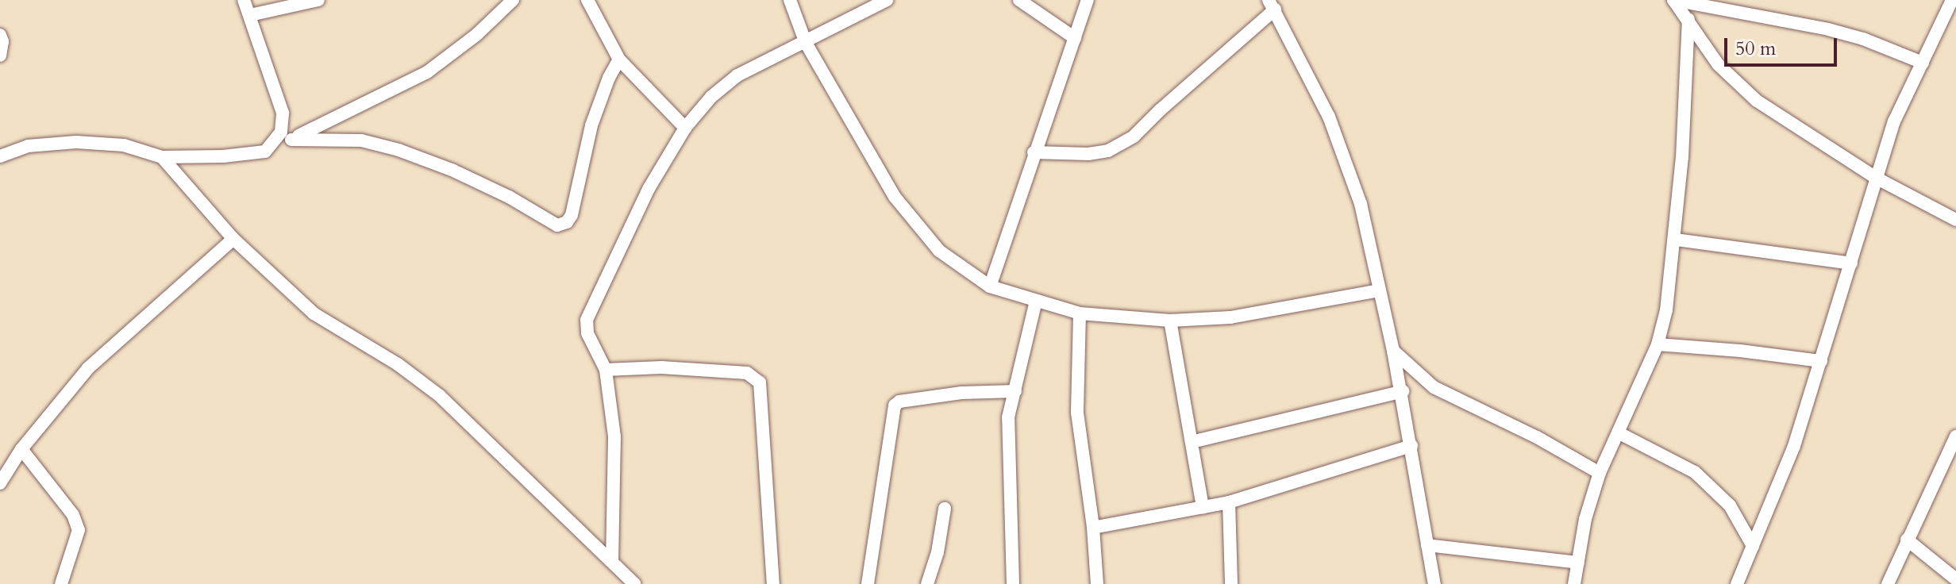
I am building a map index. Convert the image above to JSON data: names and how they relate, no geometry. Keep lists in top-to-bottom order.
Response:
{
  "scale_bar": "50 m"
}
